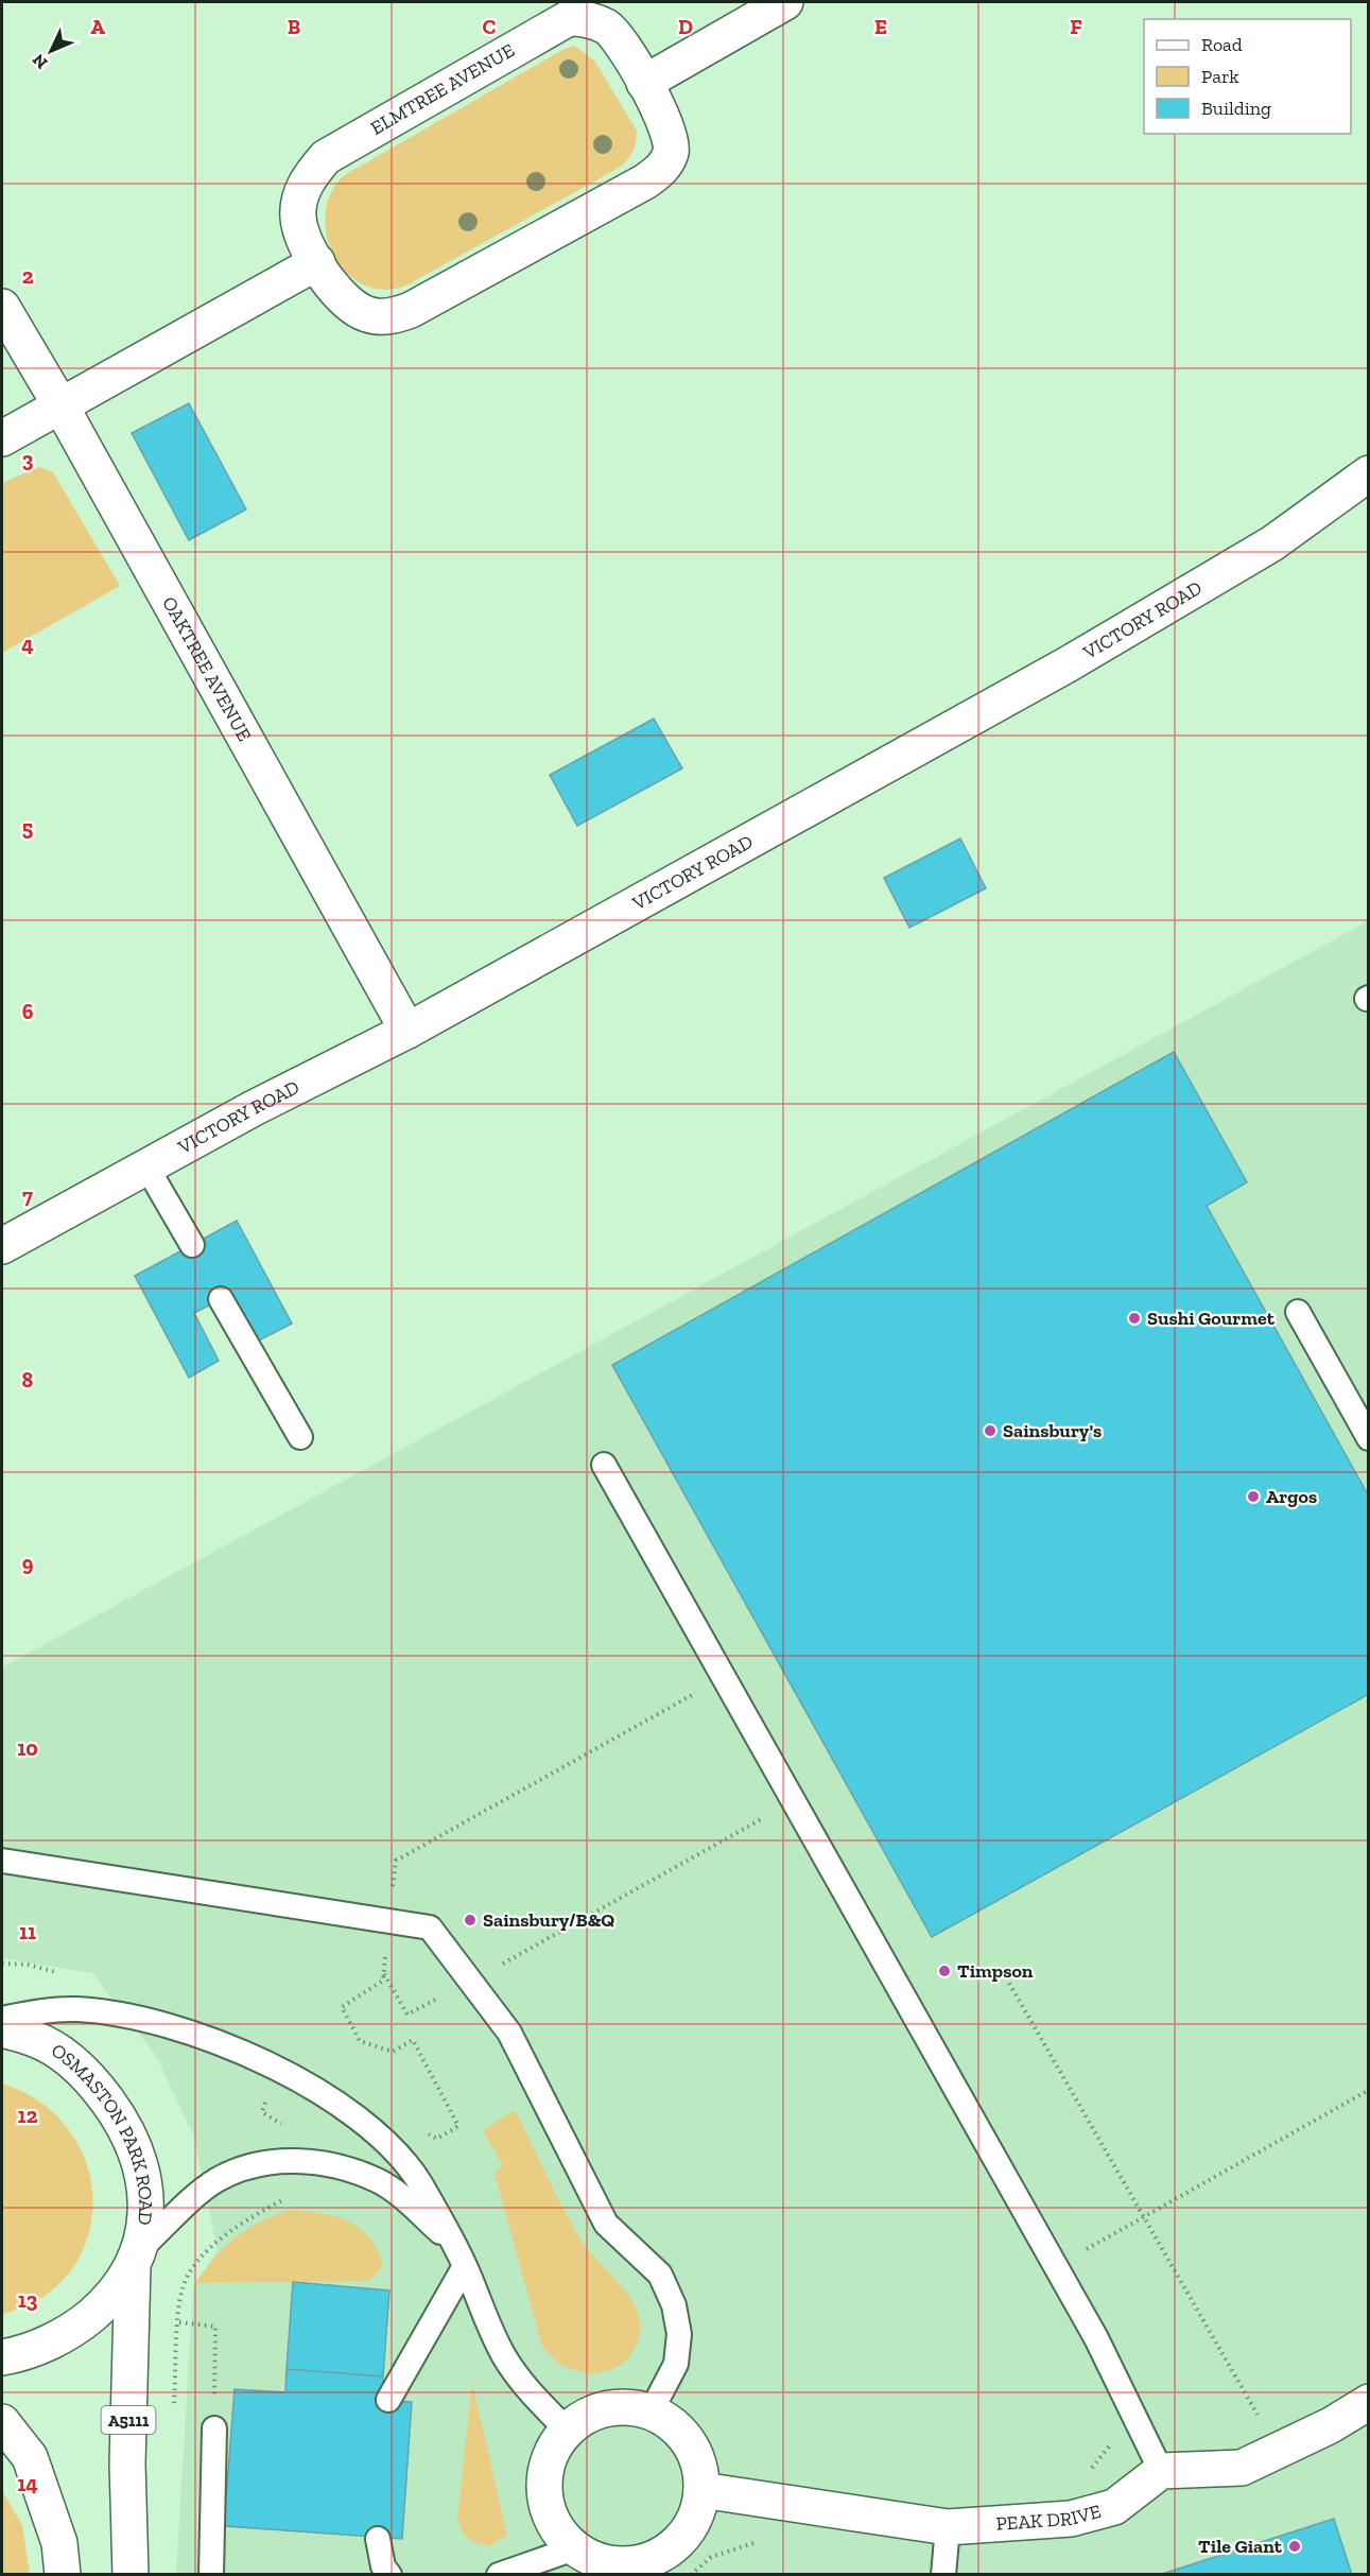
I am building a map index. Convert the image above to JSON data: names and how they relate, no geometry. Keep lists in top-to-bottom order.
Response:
{
  "streets": {
    "main road": [
      "ELMTREE AVENUE",
      "VICTORY ROAD",
      "OAKTREE AVENUE",
      "OSMASTON PARK ROAD",
      "A5111",
      "PEAK DRIVE"
    ]
  },
  "crossings": [
    ["VICTORY ROAD", "OAKTREE AVENUE"],
    ["OSMASTON PARK ROAD", "A5111"]
  ],
  "places": [
    "Sushi Gourmet",
    "Sainsbury's",
    "Argos",
    "Sainsbury/B&Q",
    "Timpson",
    "Tile Giant"
  ],
  "legend": ["Road", "Park", "Building"],
  "north": "bottom left",
  "grid": {
    "columns": [
      "A",
      "B",
      "C",
      "D",
      "E",
      "F"
    ],
    "rows": [
      "2",
      "3",
      "4",
      "5",
      "6",
      "7",
      "8",
      "9",
      "10",
      "11",
      "12",
      "13",
      "14"
    ]
  }
}
